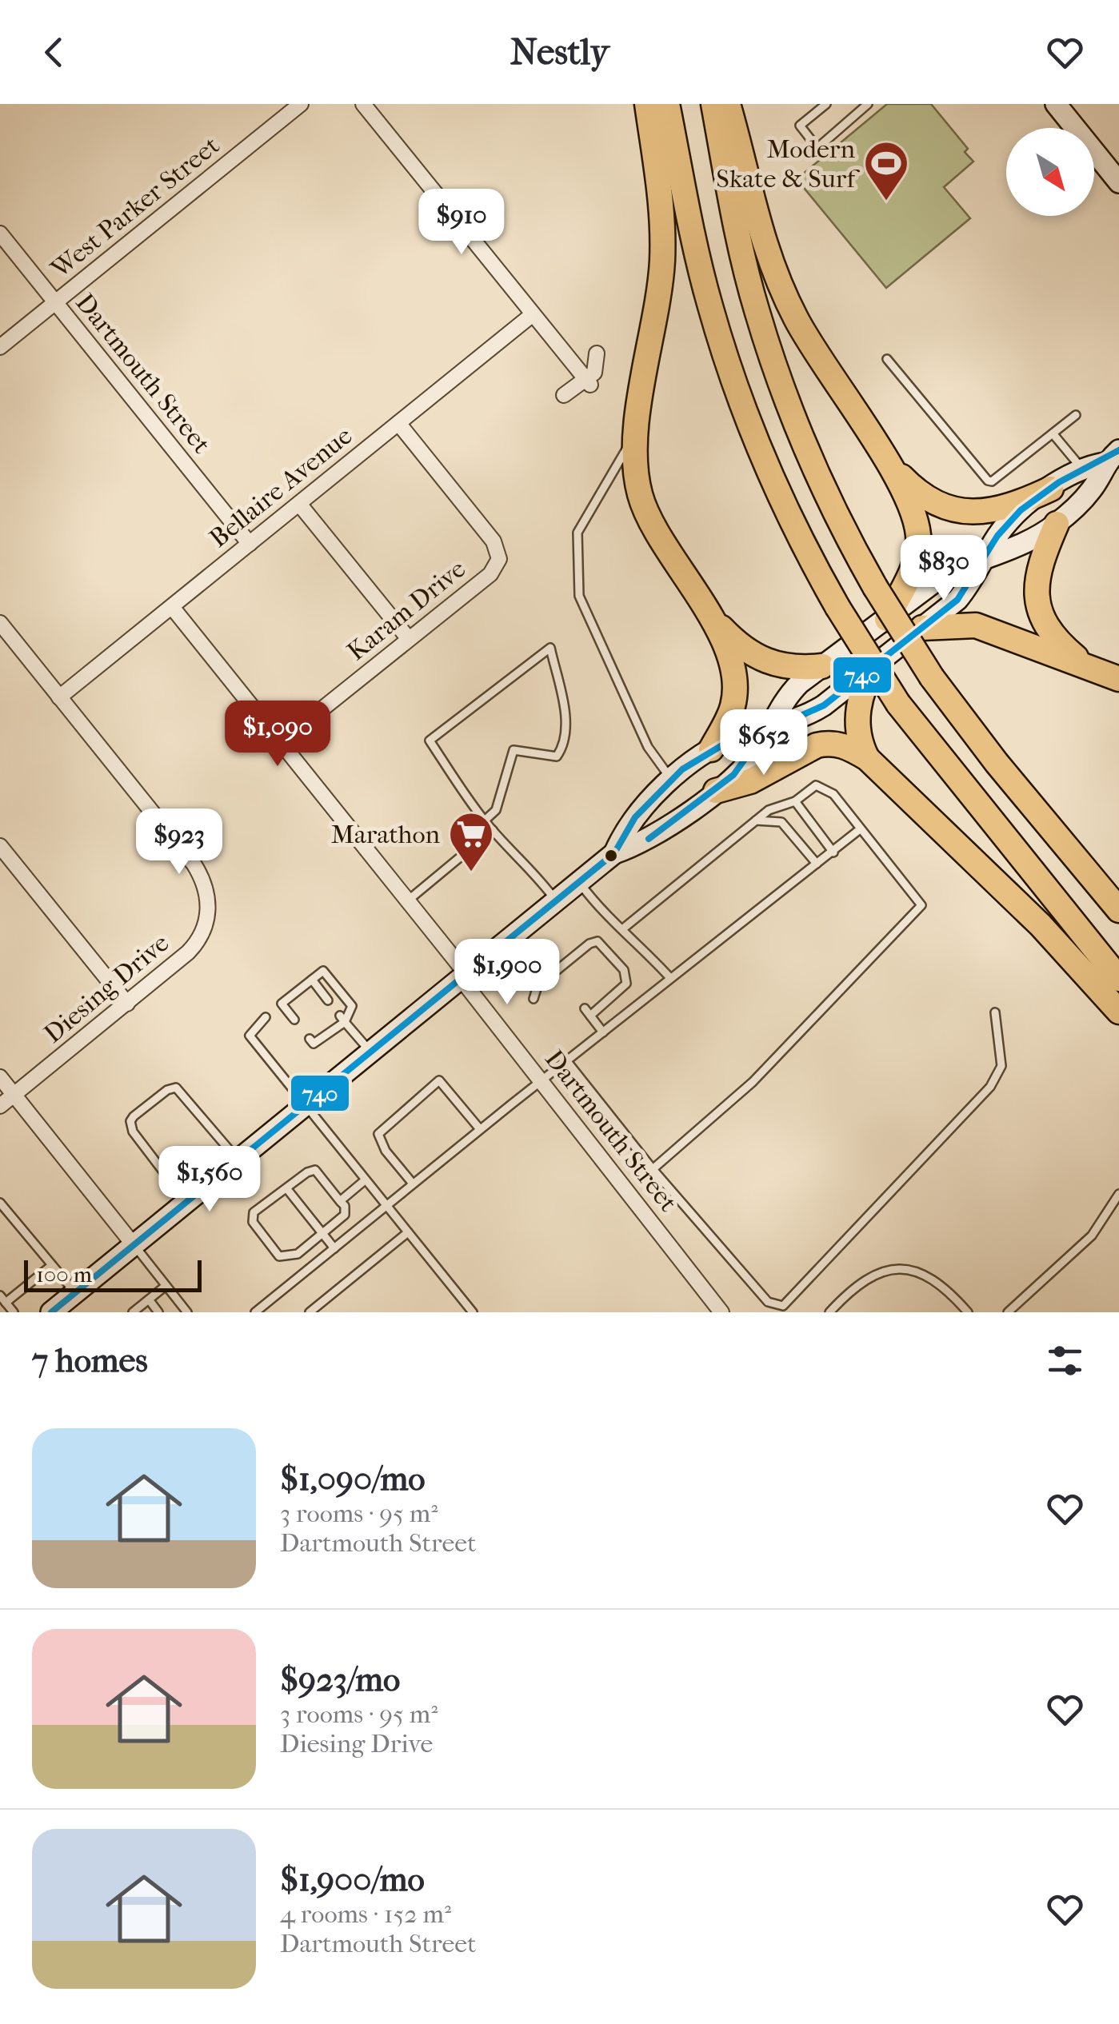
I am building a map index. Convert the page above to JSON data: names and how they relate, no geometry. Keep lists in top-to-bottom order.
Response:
{
  "streets": {
    "street": [
      "West Parker Street",
      "Dartmouth Street",
      "Bellaire Avenue",
      "Karam Drive",
      "Diesing Drive"
    ]
  },
  "crossings": [
    ["West Parker Street", "Dartmouth Street"],
    ["Dartmouth Street", "Bellaire Avenue"],
    ["Dartmouth Street", "Karam Drive"],
    ["Bellaire Avenue", "Karam Drive"],
    ["Bellaire Avenue", "Diesing Drive"]
  ],
  "places": {
    "sports": ["Modern Skate & Surf"],
    "supermarket": ["Marathon"]
  },
  "lines": ["transit line 740"],
  "scale_bar": "100 m",
  "north": "bottom right",
  "page": {
    "header": "Nestly",
    "price": [
      "$910",
      "$830",
      "$1,090",
      "$652",
      "$923",
      "$1,900",
      "$1,560"
    ],
    "scale": "100 m",
    "heading": "7 homes",
    "list": [
      {
        "name": "$1,090/mo",
        "note": "3 rooms · 95 m² · Dartmouth Street"
      },
      {
        "name": "$923/mo",
        "note": "3 rooms · 95 m² · Diesing Drive"
      },
      {
        "name": "$1,900/mo",
        "note": "4 rooms · 152 m² · Dartmouth Street"
      }
    ]
  }
}
